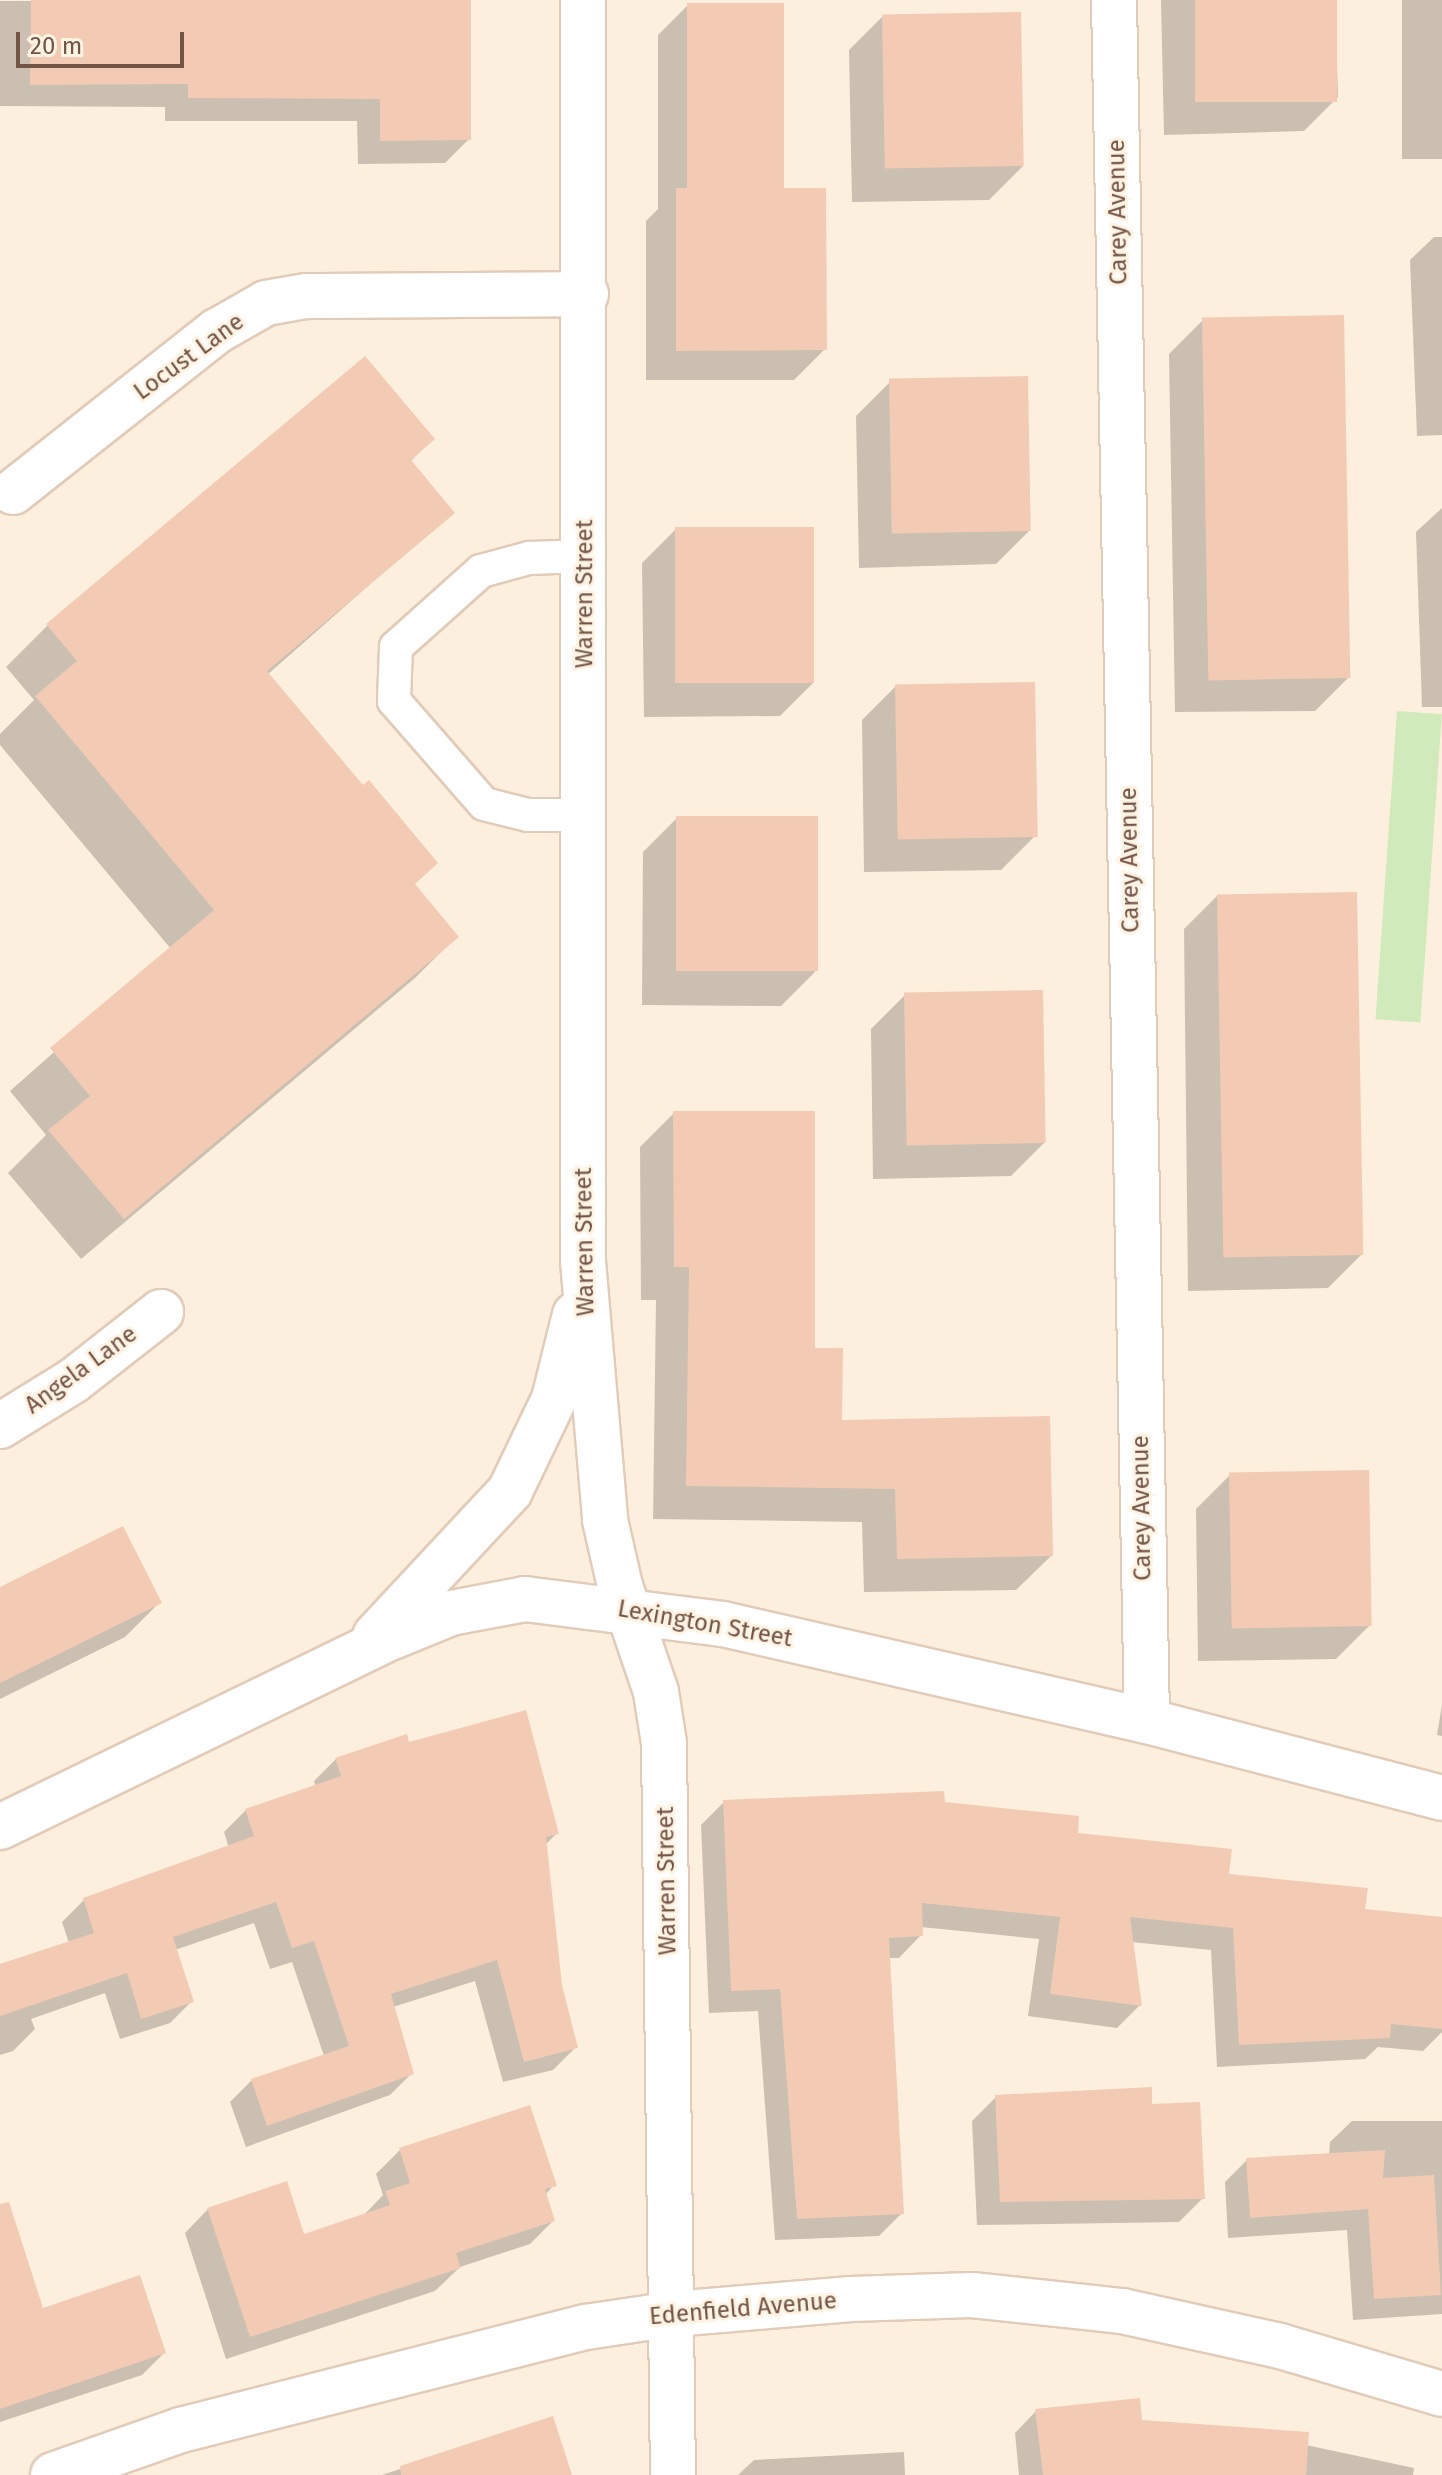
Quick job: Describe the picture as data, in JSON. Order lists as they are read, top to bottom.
{
  "streets": {
    "street": [
      "Carey Avenue",
      "Locust Lane",
      "Warren Street",
      "Angela Lane",
      "Lexington Street",
      "Edenfield Avenue"
    ]
  },
  "crossings": [
    ["Carey Avenue", "Lexington Street"],
    ["Locust Lane", "Warren Street"],
    ["Warren Street", "Lexington Street"],
    ["Warren Street", "Edenfield Avenue"]
  ],
  "scale_bar": "20 m"
}
